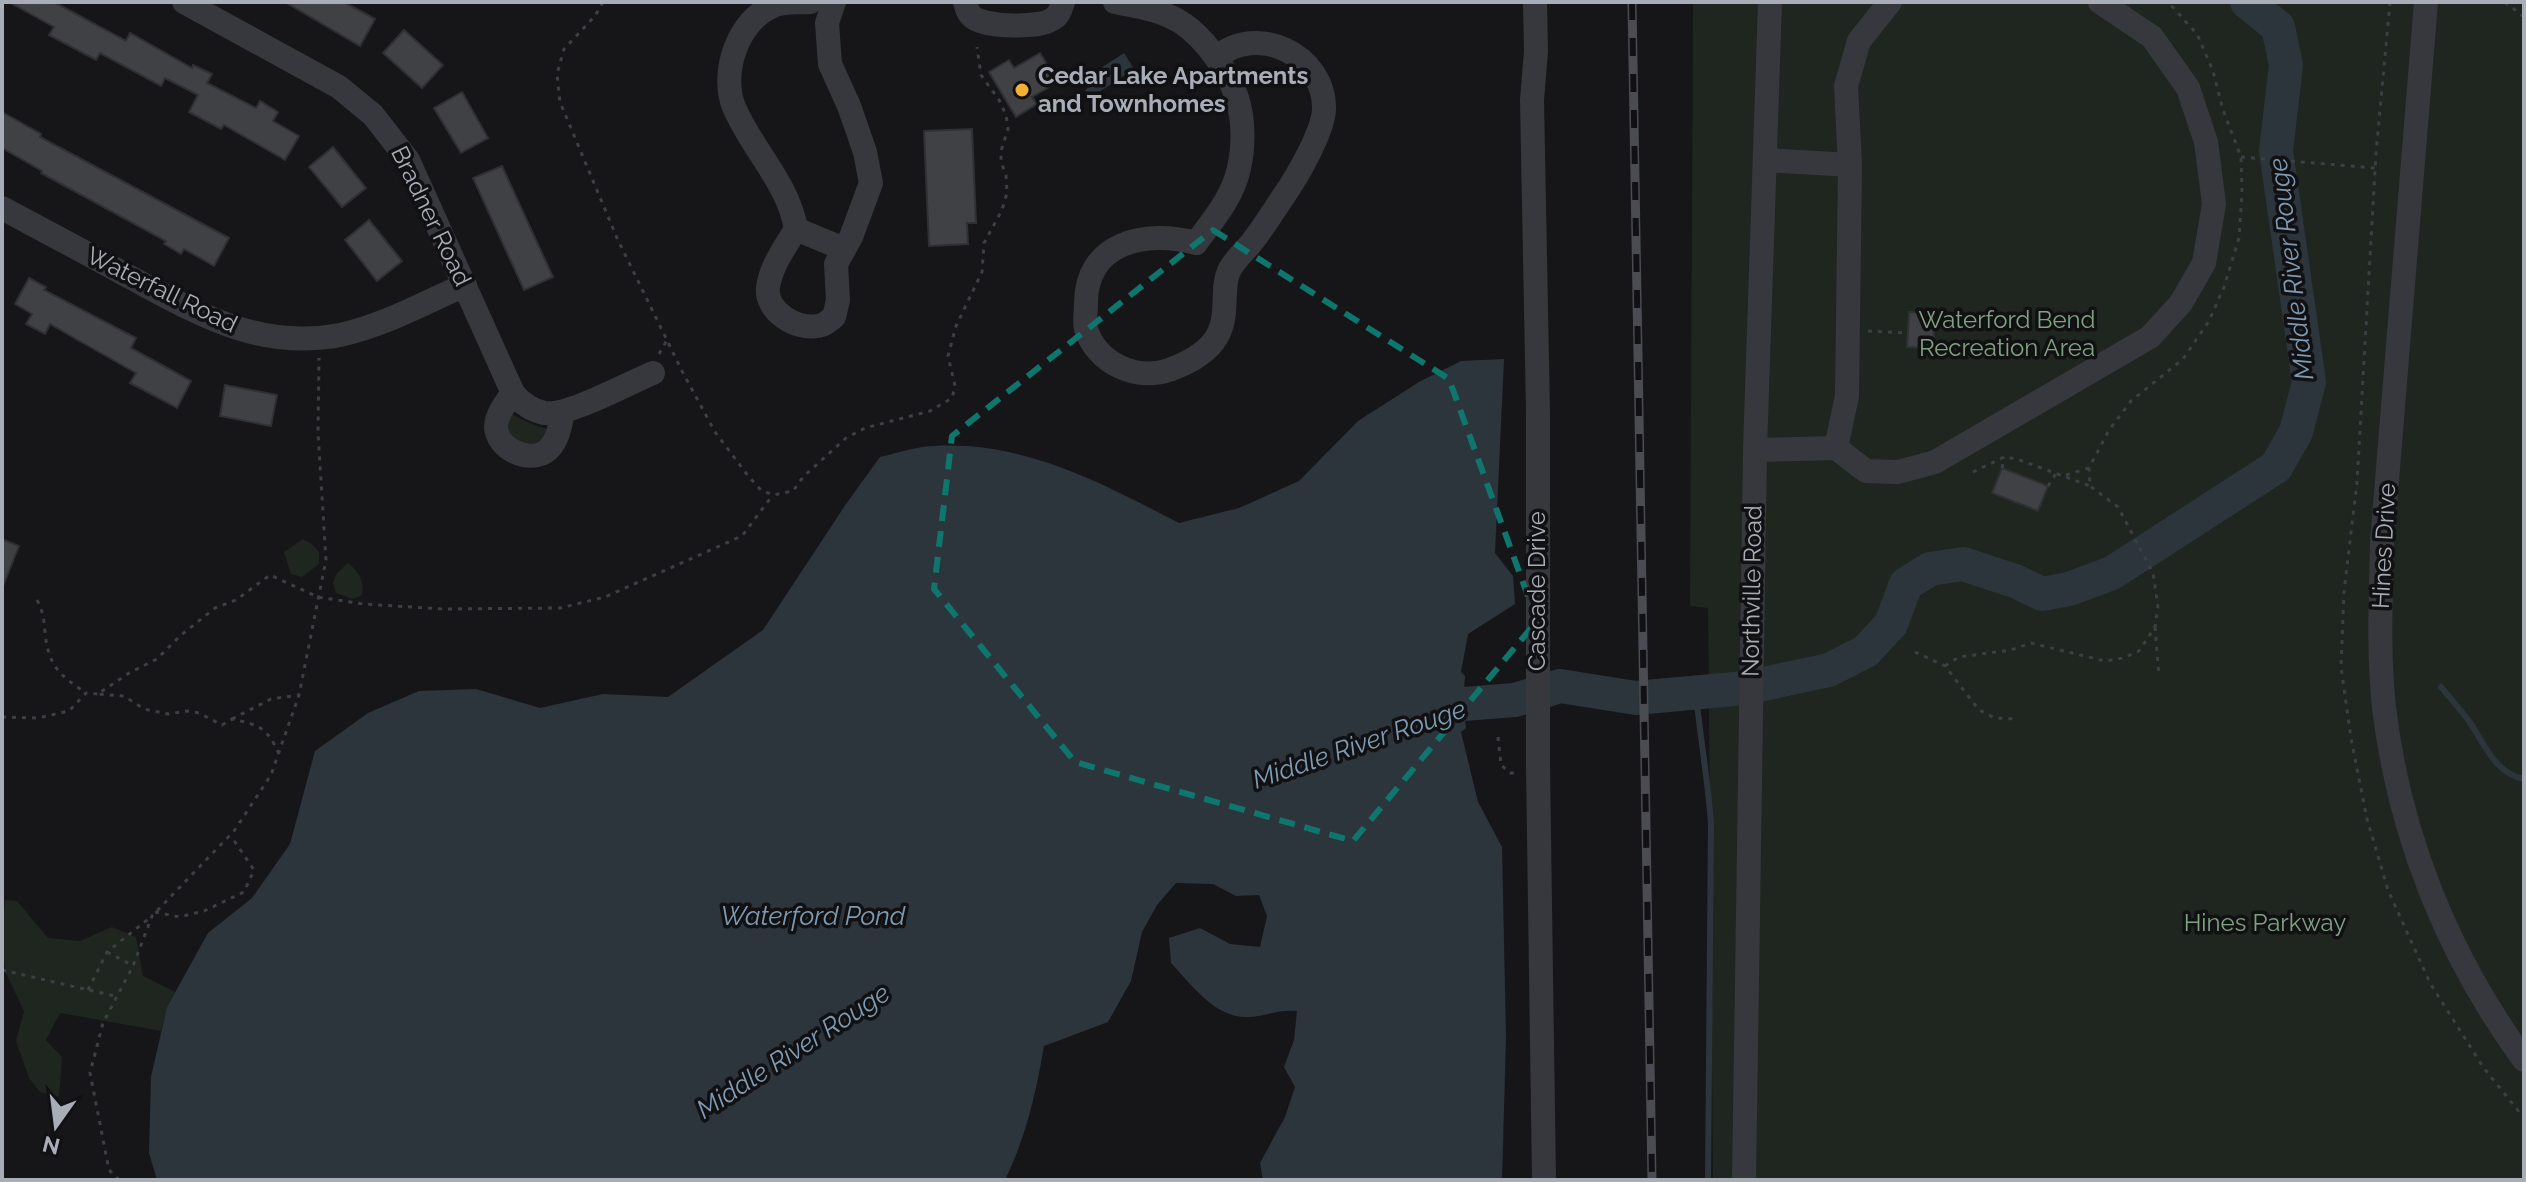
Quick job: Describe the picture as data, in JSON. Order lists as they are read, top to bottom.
{
  "streets": {
    "street": [
      "Bradner Road",
      "Waterfall Road",
      "Hines Drive",
      "Cascade Drive",
      "Northville Road"
    ]
  },
  "crossings": [
    ["Bradner Road", "Waterfall Road"]
  ],
  "water": ["Middle River Rouge", "Waterford Pond"],
  "parks": ["Waterford Bend Recreation Area", "Hines Parkway"],
  "places": ["Cedar Lake Apartments and Townhomes"],
  "north": "bottom"
}
